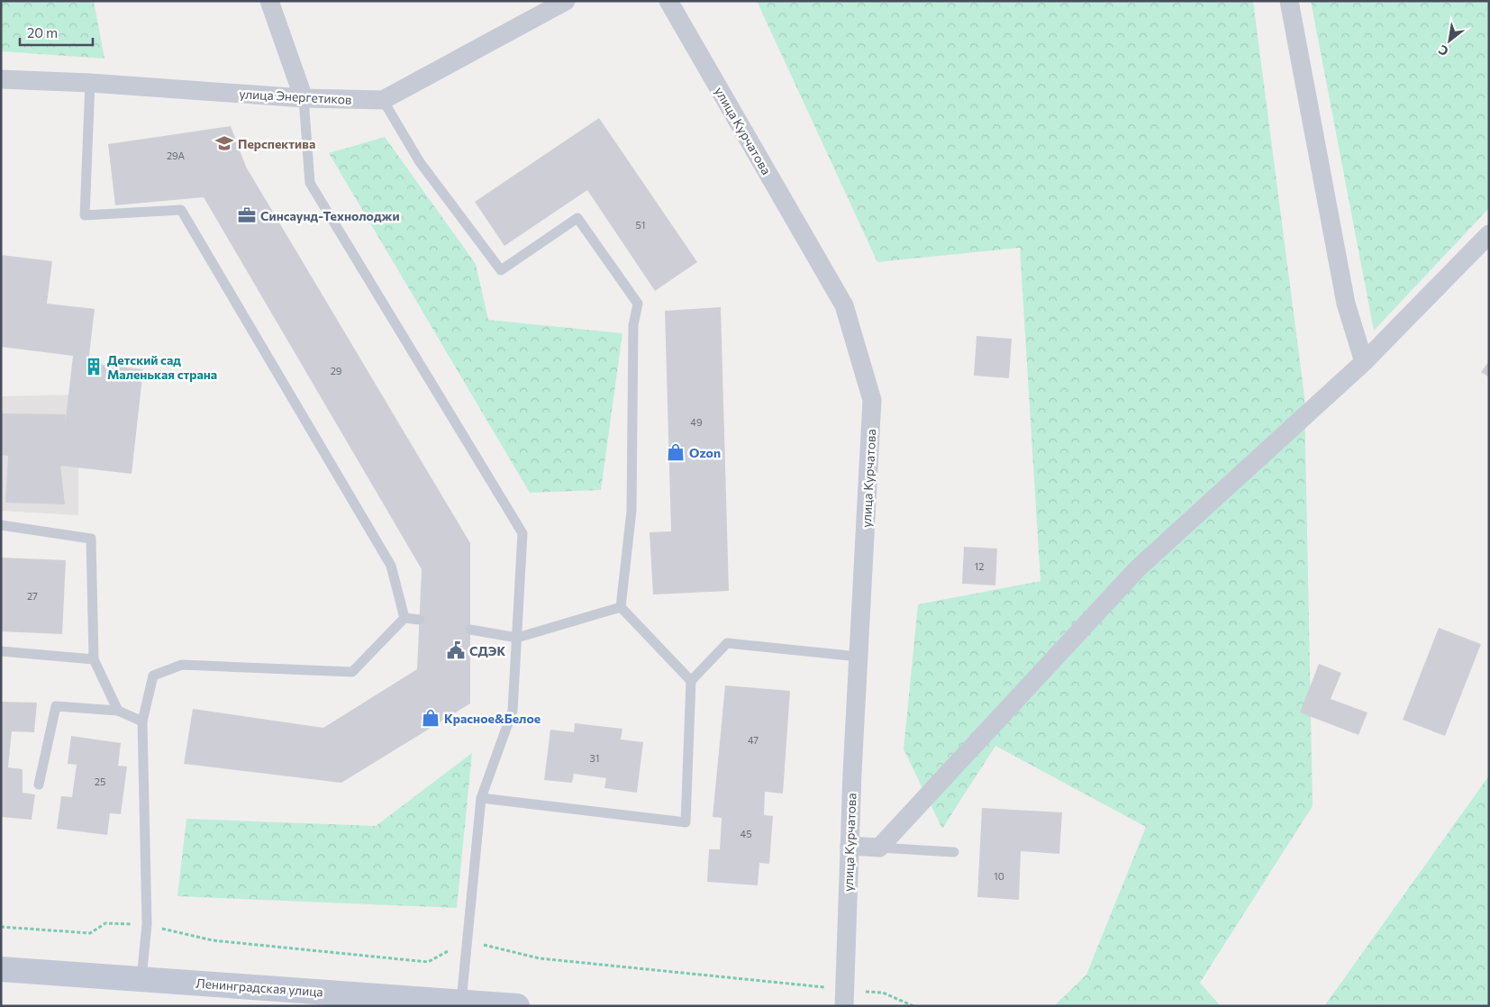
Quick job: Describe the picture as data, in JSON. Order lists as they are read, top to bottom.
{
  "streets": {
    "main road": ["Ленинградская улица"],
    "street": ["улица Энергетиков", "улица Курчатова"]
  },
  "places": {
    "school or university": ["Перспектива"],
    "office": ["Синсаунд-Технолоджи"],
    "building": ["Детский сад Маленькая страна"],
    "shop": ["Ozon", "Красное&Белое"],
    "public building": ["СДЭК"]
  },
  "house_numbers": [
    "29А",
    "51",
    "29",
    "49",
    "12",
    "27",
    "47",
    "31",
    "25",
    "45",
    "10"
  ],
  "scale_bar": "20 m",
  "north": "bottom left"
}
